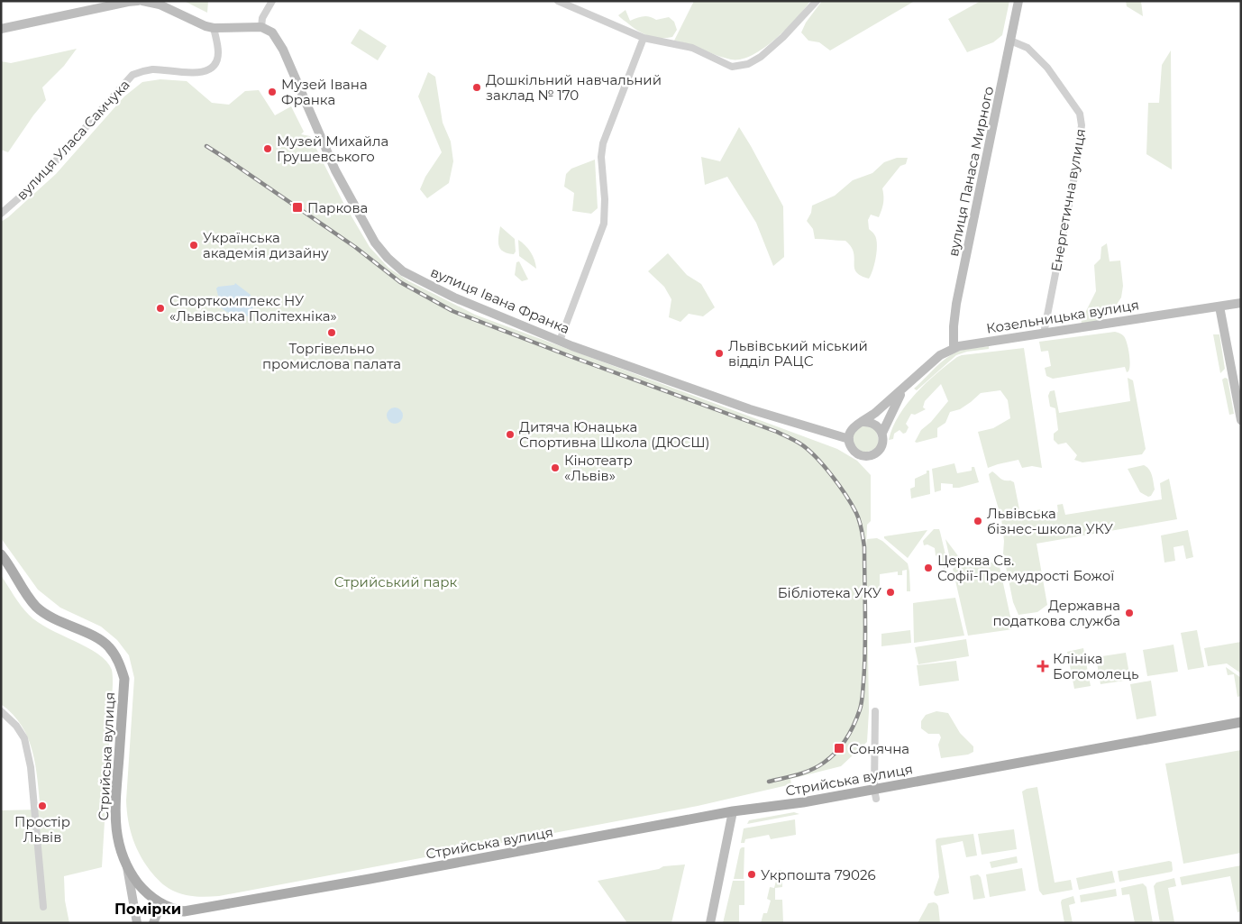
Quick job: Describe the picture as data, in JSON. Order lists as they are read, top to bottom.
{
  "streets": {
    "main road": [
      "вулиця Панаса Мирного",
      "вулиця Івана Франка",
      "Козельницька вулиця",
      "Стрийська вулиця"
    ],
    "street": ["вулиця Уласа Самчука", "Енергетична вулиця"]
  },
  "crossings": [
    ["вулиця Панаса Мирного", "Енергетична вулиця"],
    ["вулиця Панаса Мирного", "Козельницька вулиця"],
    ["Енергетична вулиця", "Козельницька вулиця"],
    ["вулиця Івана Франка", "Козельницька вулиця"]
  ],
  "districts": ["Помірки"],
  "parks": ["Стрийський парк"],
  "places": {
    "other": [
      "Дошкільний навчальний заклад № 170",
      "Музей Івана Франка",
      "Музей Михайла Грушевського",
      "Українська академія дизайну",
      "Спорткомплекс НУ «Львівська Політехніка»",
      "Торгівельно промислова палата",
      "Львівський міський відділ РАЦС",
      "Дитяча Юнацька Спортивна Школа (ДЮСШ)",
      "Кінотеатр «Львів»",
      "Львівська бізнес-школа УКУ",
      "Церква Св. Софії-Премудрості Божої",
      "Бібліотека УКУ",
      "Державна податкова служба",
      "Простір Львів",
      "Укрпошта 79026"
    ],
    "transit": ["Паркова", "Сонячна"],
    "health": ["Клініка Богомолець"]
  }
}
